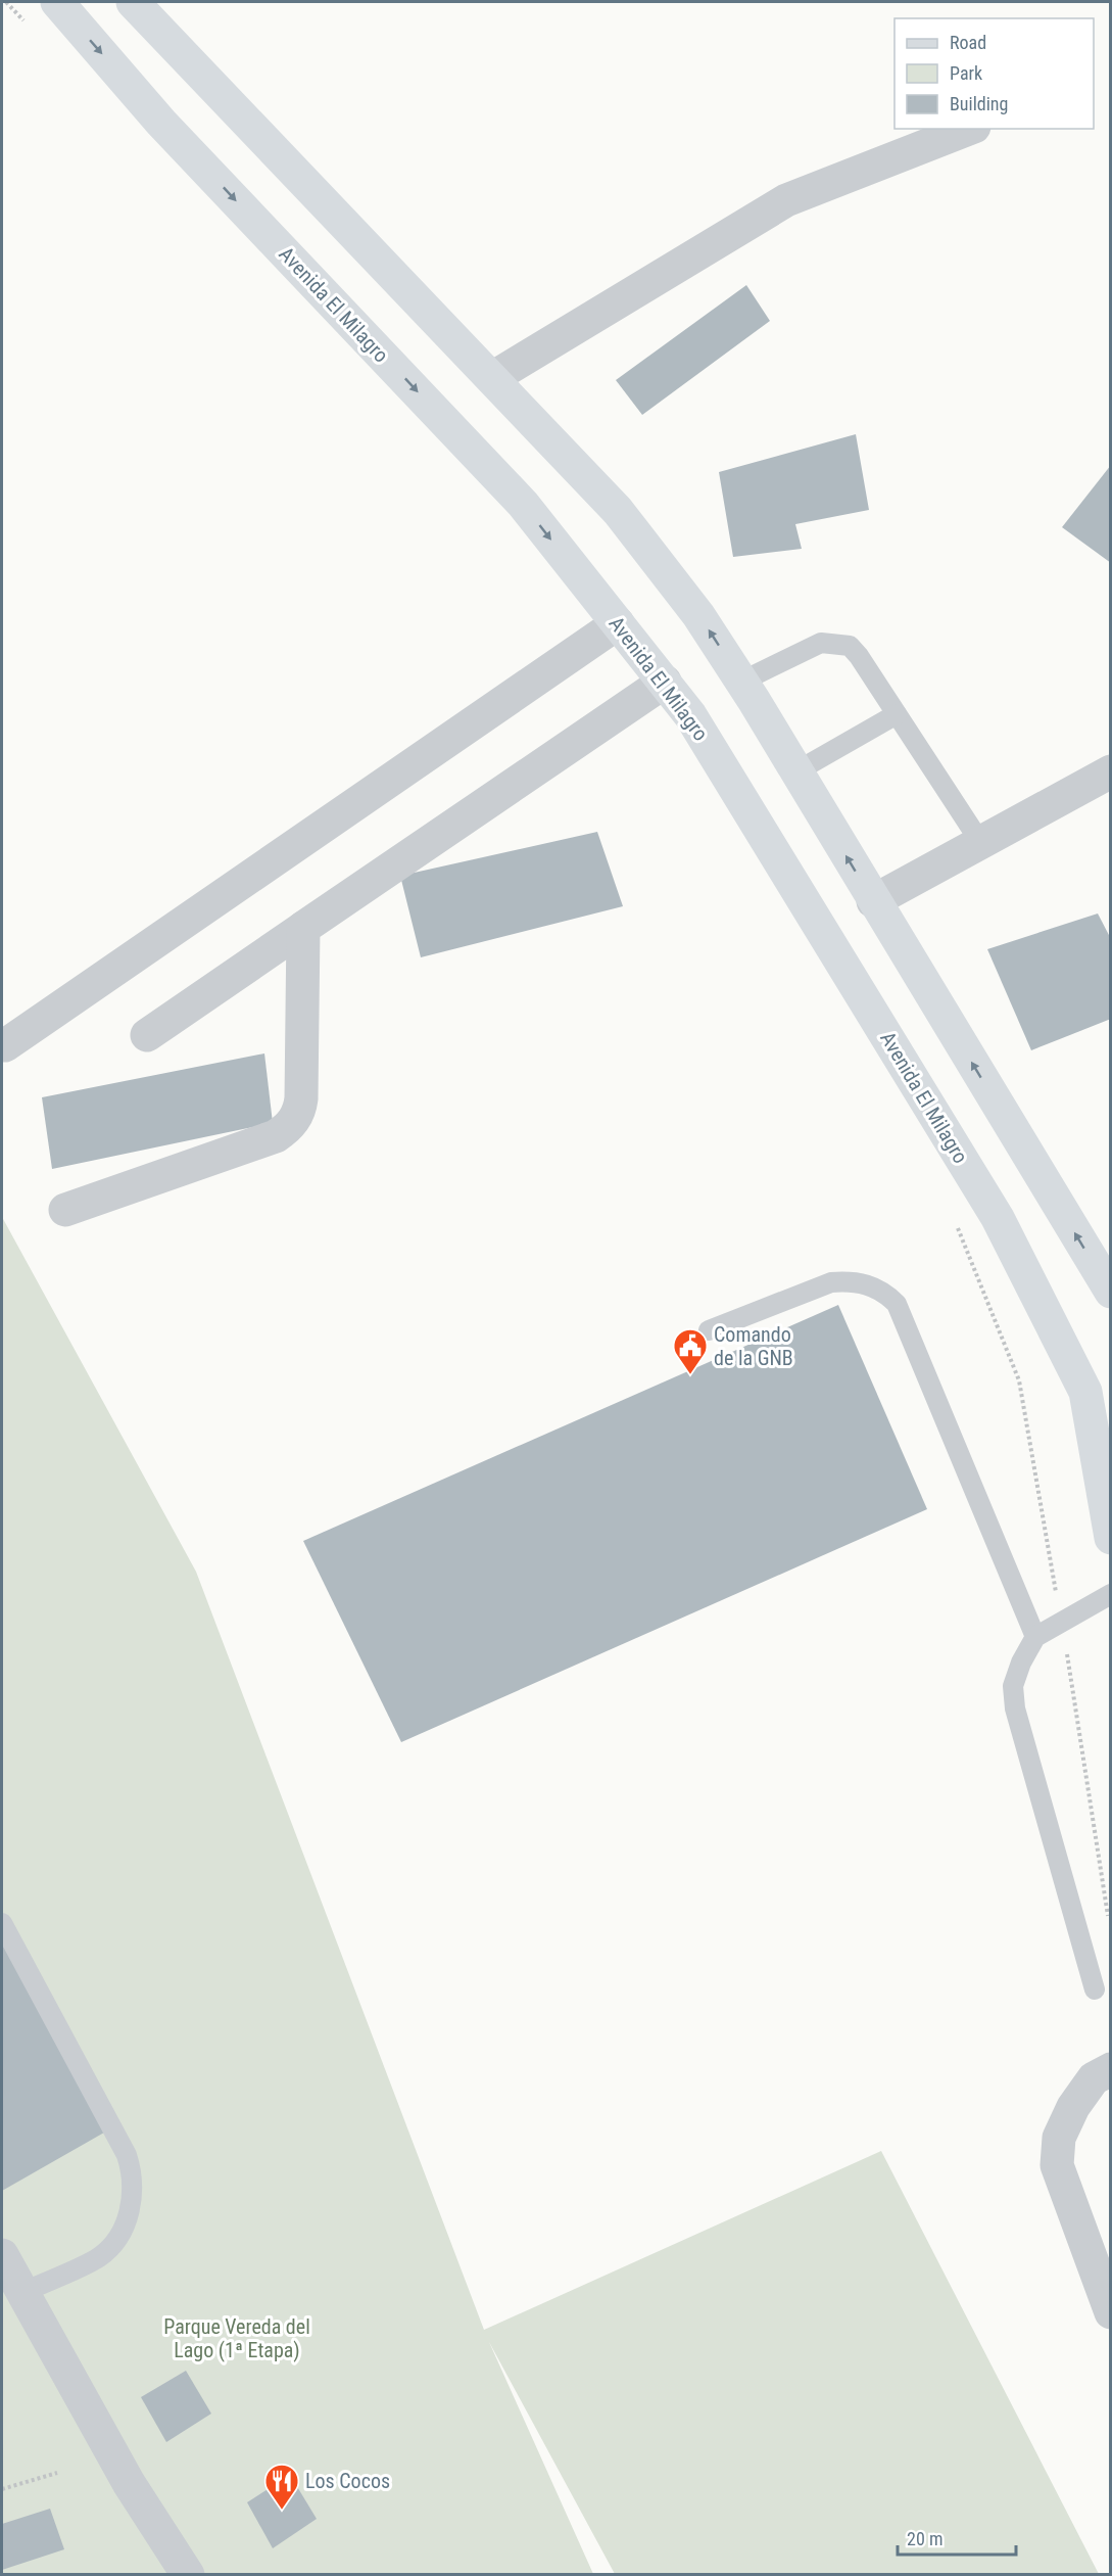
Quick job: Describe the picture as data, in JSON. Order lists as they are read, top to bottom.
{
  "streets": {
    "main road": ["Avenida El Milagro"]
  },
  "parks": ["Parque Vereda del Lago (1ª Etapa)"],
  "places": {
    "public building": ["Comando de la GNB"],
    "restaurant": ["Los Cocos"]
  },
  "legend": ["Road", "Park", "Building"],
  "scale_bar": "20 m"
}
